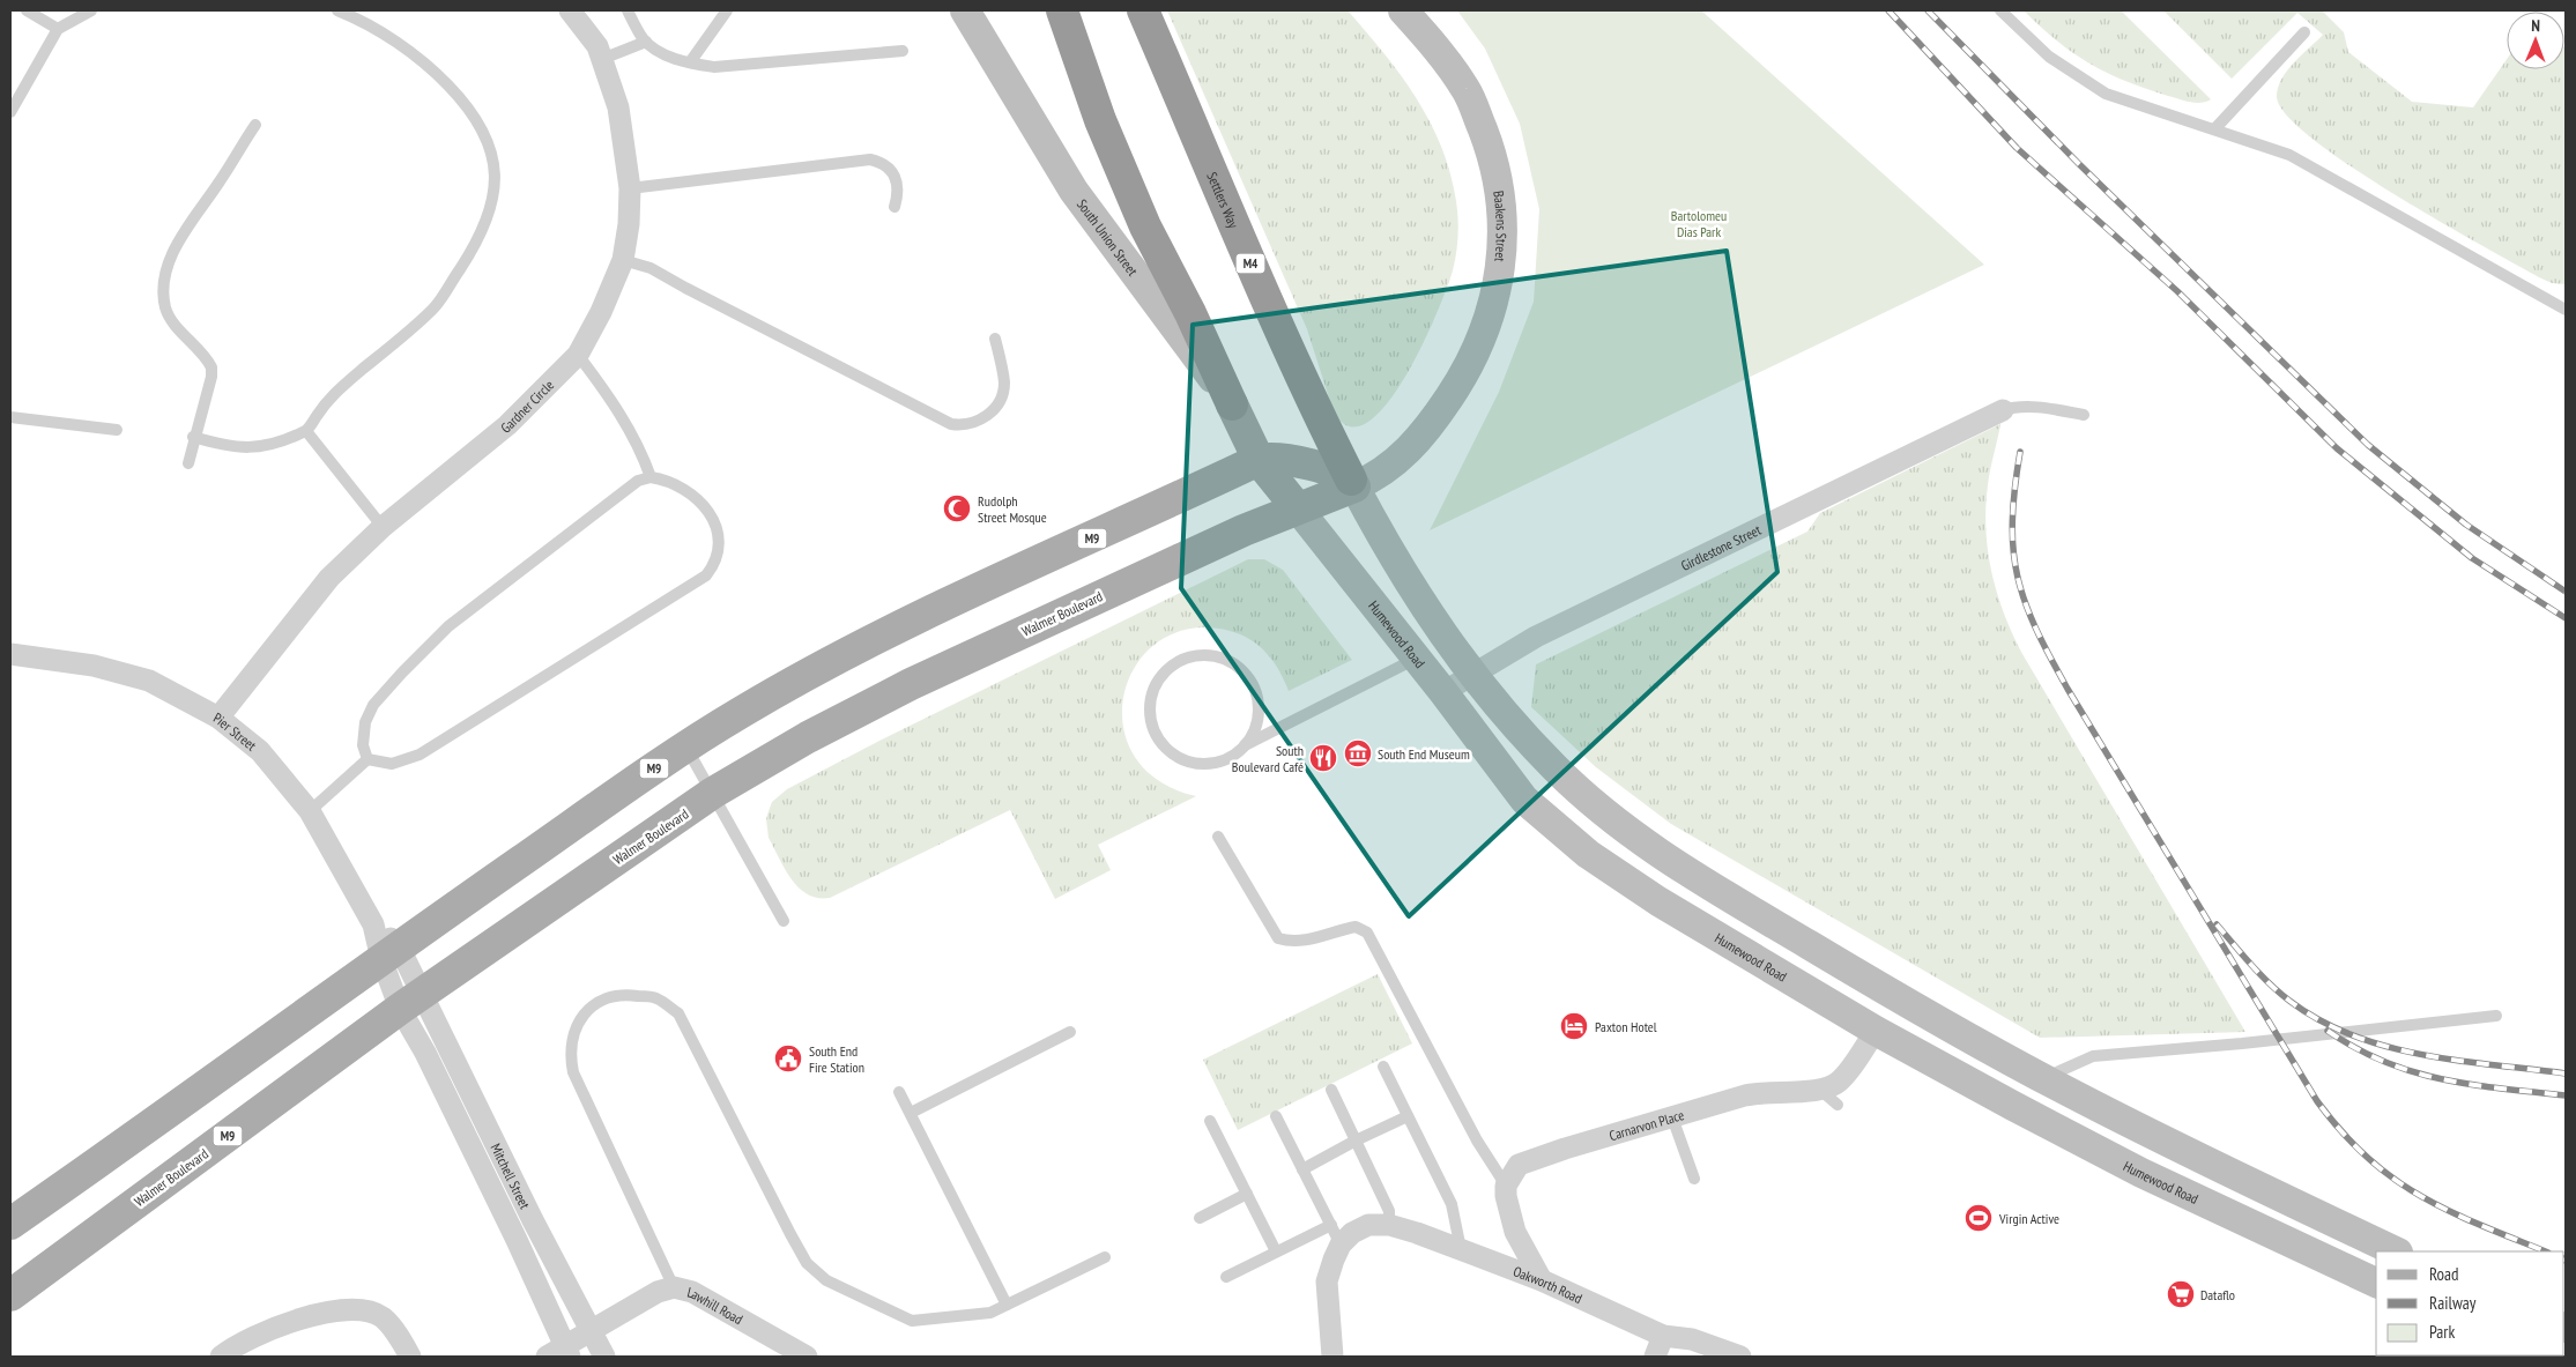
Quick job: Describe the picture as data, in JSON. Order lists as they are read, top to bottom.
{
  "streets": {
    "highway": ["Settlers Way", "M4"],
    "main road": [
      "Baakens Street",
      "South Union Street",
      "M9",
      "Walmer Boulevard",
      "Humewood Road"
    ],
    "street": [
      "Gardner Circle",
      "Girdlestone Street",
      "Pier Street",
      "Carnarvon Place",
      "Mitchell Street",
      "Oakworth Road",
      "Lawhill Road"
    ]
  },
  "crossings": [
    ["Settlers Way", "Baakens Street"],
    ["Settlers Way", "M4"],
    ["Settlers Way", "M9"],
    ["Settlers Way", "Walmer Boulevard"],
    ["Baakens Street", "M4"],
    ["Baakens Street", "M9"],
    ["Baakens Street", "Walmer Boulevard"],
    ["South Union Street", "M9"],
    ["South Union Street", "Humewood Road"],
    ["M4", "M9"],
    ["M4", "Girdlestone Street"],
    ["M4", "Walmer Boulevard"],
    ["Gardner Circle", "Pier Street"],
    ["M9", "Walmer Boulevard"],
    ["M9", "Humewood Road"],
    ["M9", "Pier Street"],
    ["Girdlestone Street", "Humewood Road"],
    ["Walmer Boulevard", "Humewood Road"],
    ["Walmer Boulevard", "Pier Street"],
    ["Walmer Boulevard", "Mitchell Street"],
    ["Humewood Road", "Carnarvon Place"],
    ["Pier Street", "Mitchell Street"],
    ["Mitchell Street", "Lawhill Road"]
  ],
  "parks": ["Bartolomeu Dias Park"],
  "places": {
    "mosque": ["Rudolph Street Mosque"],
    "museum": ["South End Museum"],
    "restaurant": ["South Boulevard Café"],
    "hotel": ["Paxton Hotel"],
    "public building": ["South End Fire Station"],
    "sports": ["Virgin Active"],
    "supermarket": ["Dataflo"]
  },
  "legend": ["Road", "Railway", "Park"],
  "north": "top"
}
